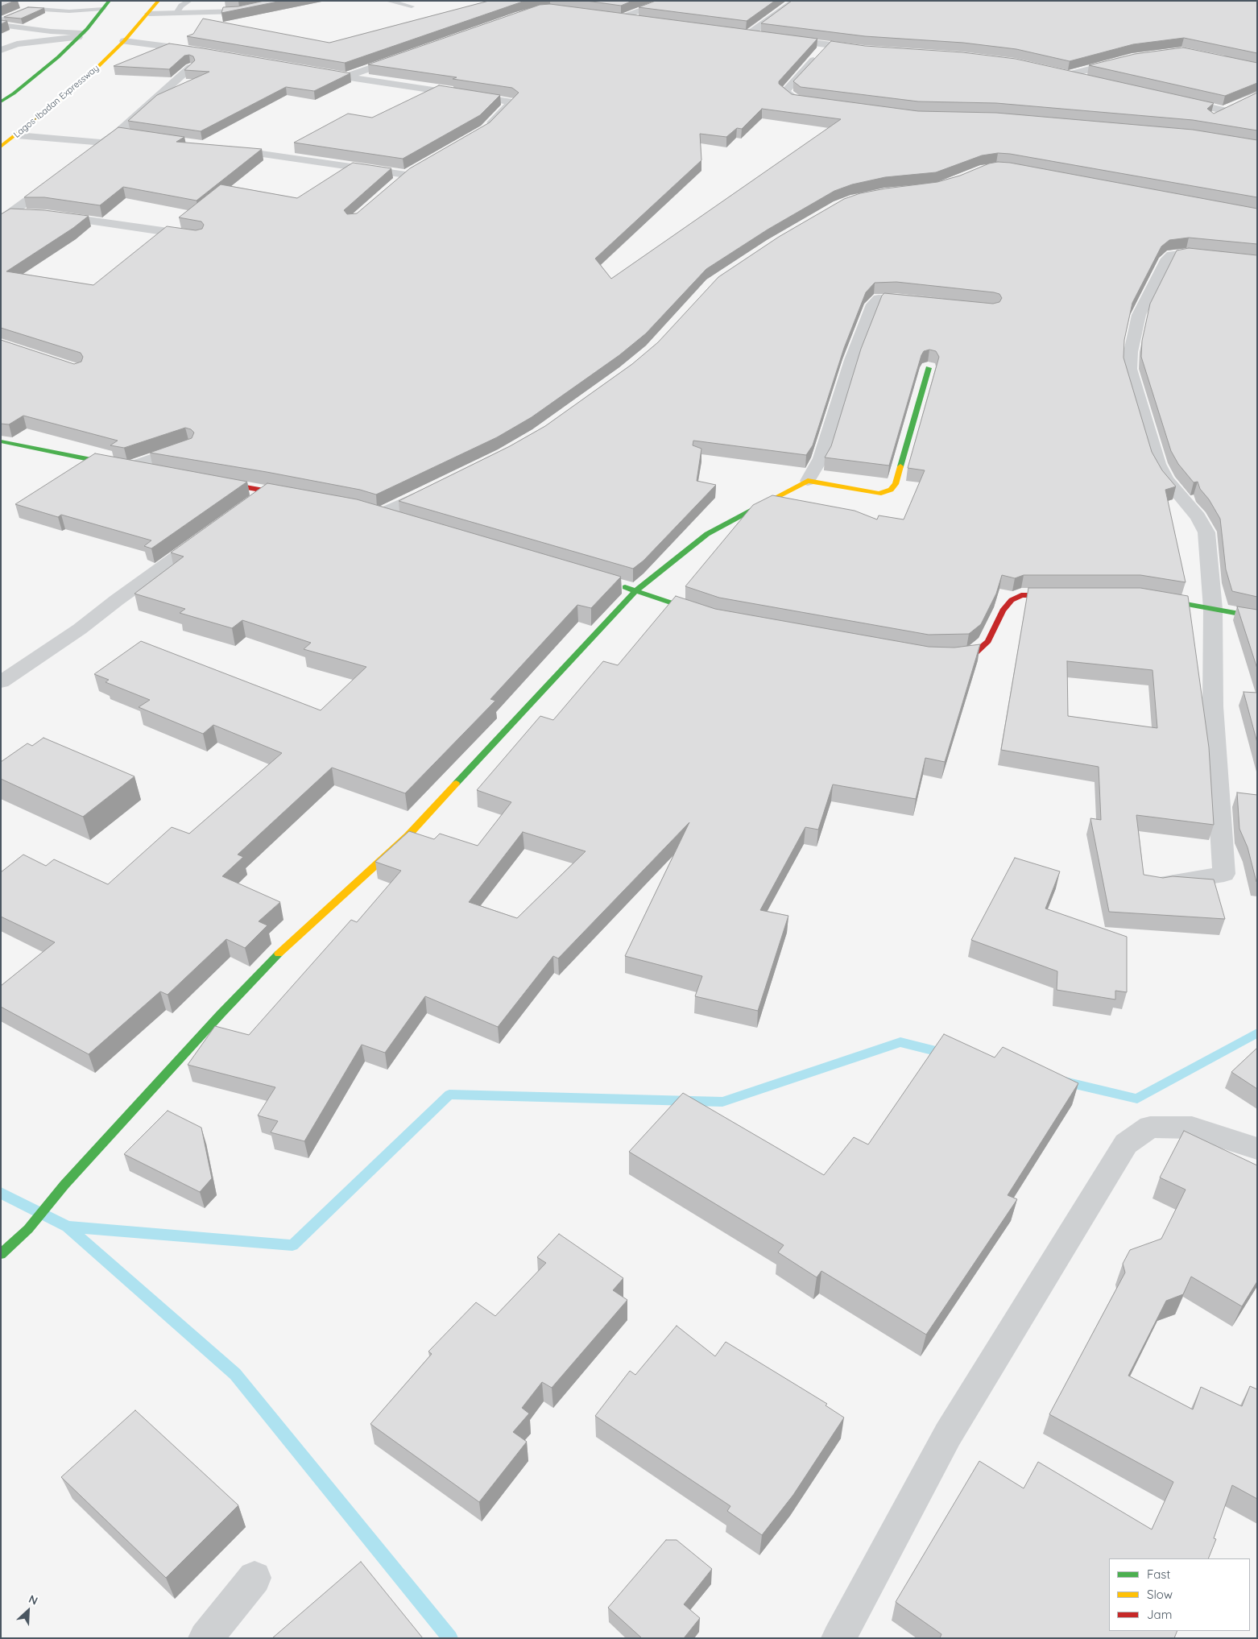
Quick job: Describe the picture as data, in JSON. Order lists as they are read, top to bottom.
{
  "streets": {
    "main road": ["Lagos-Ibadan Expressway"]
  },
  "legend": ["Fast", "Slow", "Jam"],
  "north": "top right"
}
